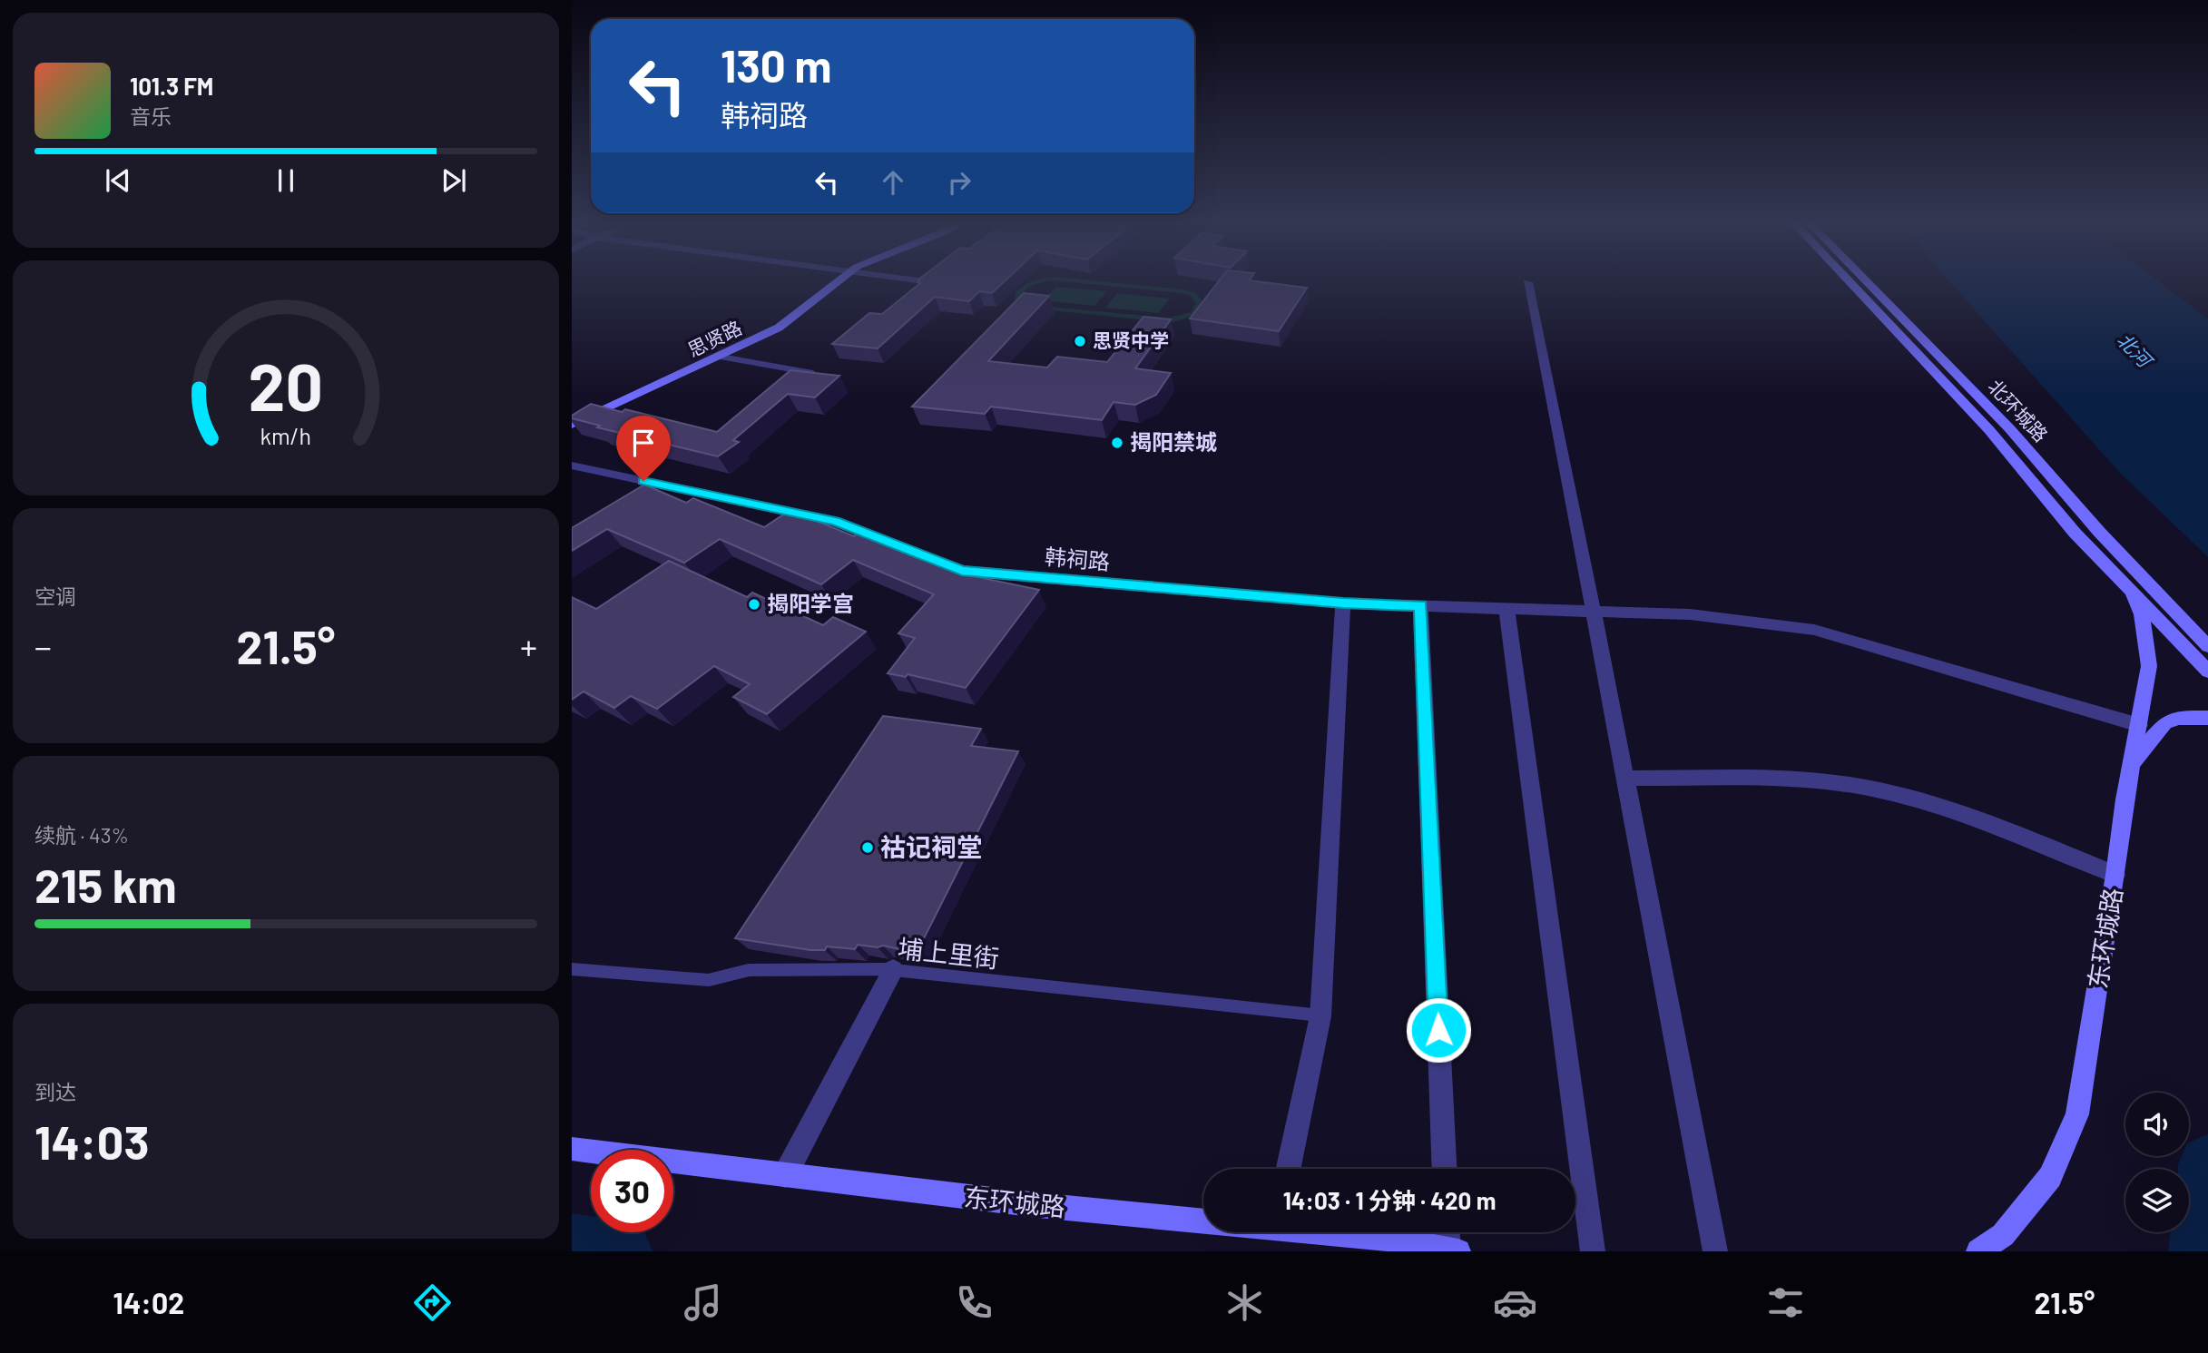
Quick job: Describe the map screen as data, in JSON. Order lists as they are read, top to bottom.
{
  "streets": {
    "main road": ["思贤路", "北环城路", "东环城路"],
    "street": ["韩祠路"],
    "lane": ["埔上里街"]
  },
  "crossings": [
    ["北环城路", "东环城路"],
    ["韩祠路", "东环城路"]
  ],
  "water": ["北河"],
  "places": [
    "思贤中学",
    "揭阳禁城",
    "揭阳学宫",
    "祜记祠堂"
  ],
  "page": {
    "turn": ["130 m", "韩祠路"],
    "song": ["101.3 FM", "音乐"],
    "tile": [
      "空调",
      ["续航 · 43%", "215 km"],
      ["到达", "14:03"]
    ],
    "heat": ["−", "21.5°", "+"],
    "limit": "30",
    "trip": "14:03 · 1 分钟 · 420 m",
    "tabs": ["14:02", "21.5°"],
    "gauge": ["20", "km/h"]
  }
}
